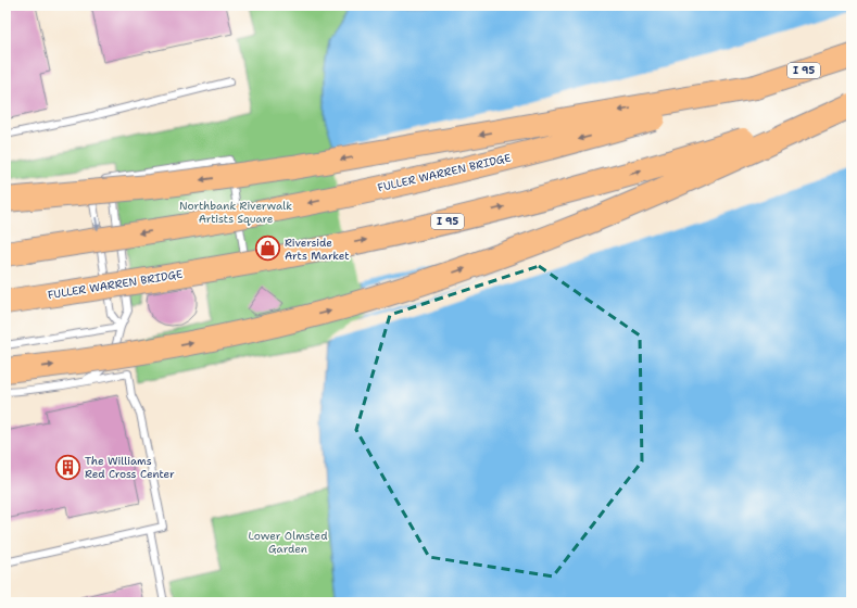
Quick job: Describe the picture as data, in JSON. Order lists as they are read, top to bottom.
{
  "streets": {
    "highway": ["I 95", "FULLER WARREN BRIDGE"]
  },
  "parks": ["Northbank Riverwalk Artists Square", "Lower Olmsted Garden"],
  "places": {
    "shop": ["Riverside Arts Market"],
    "building": ["The Williams Red Cross Center"]
  }
}
